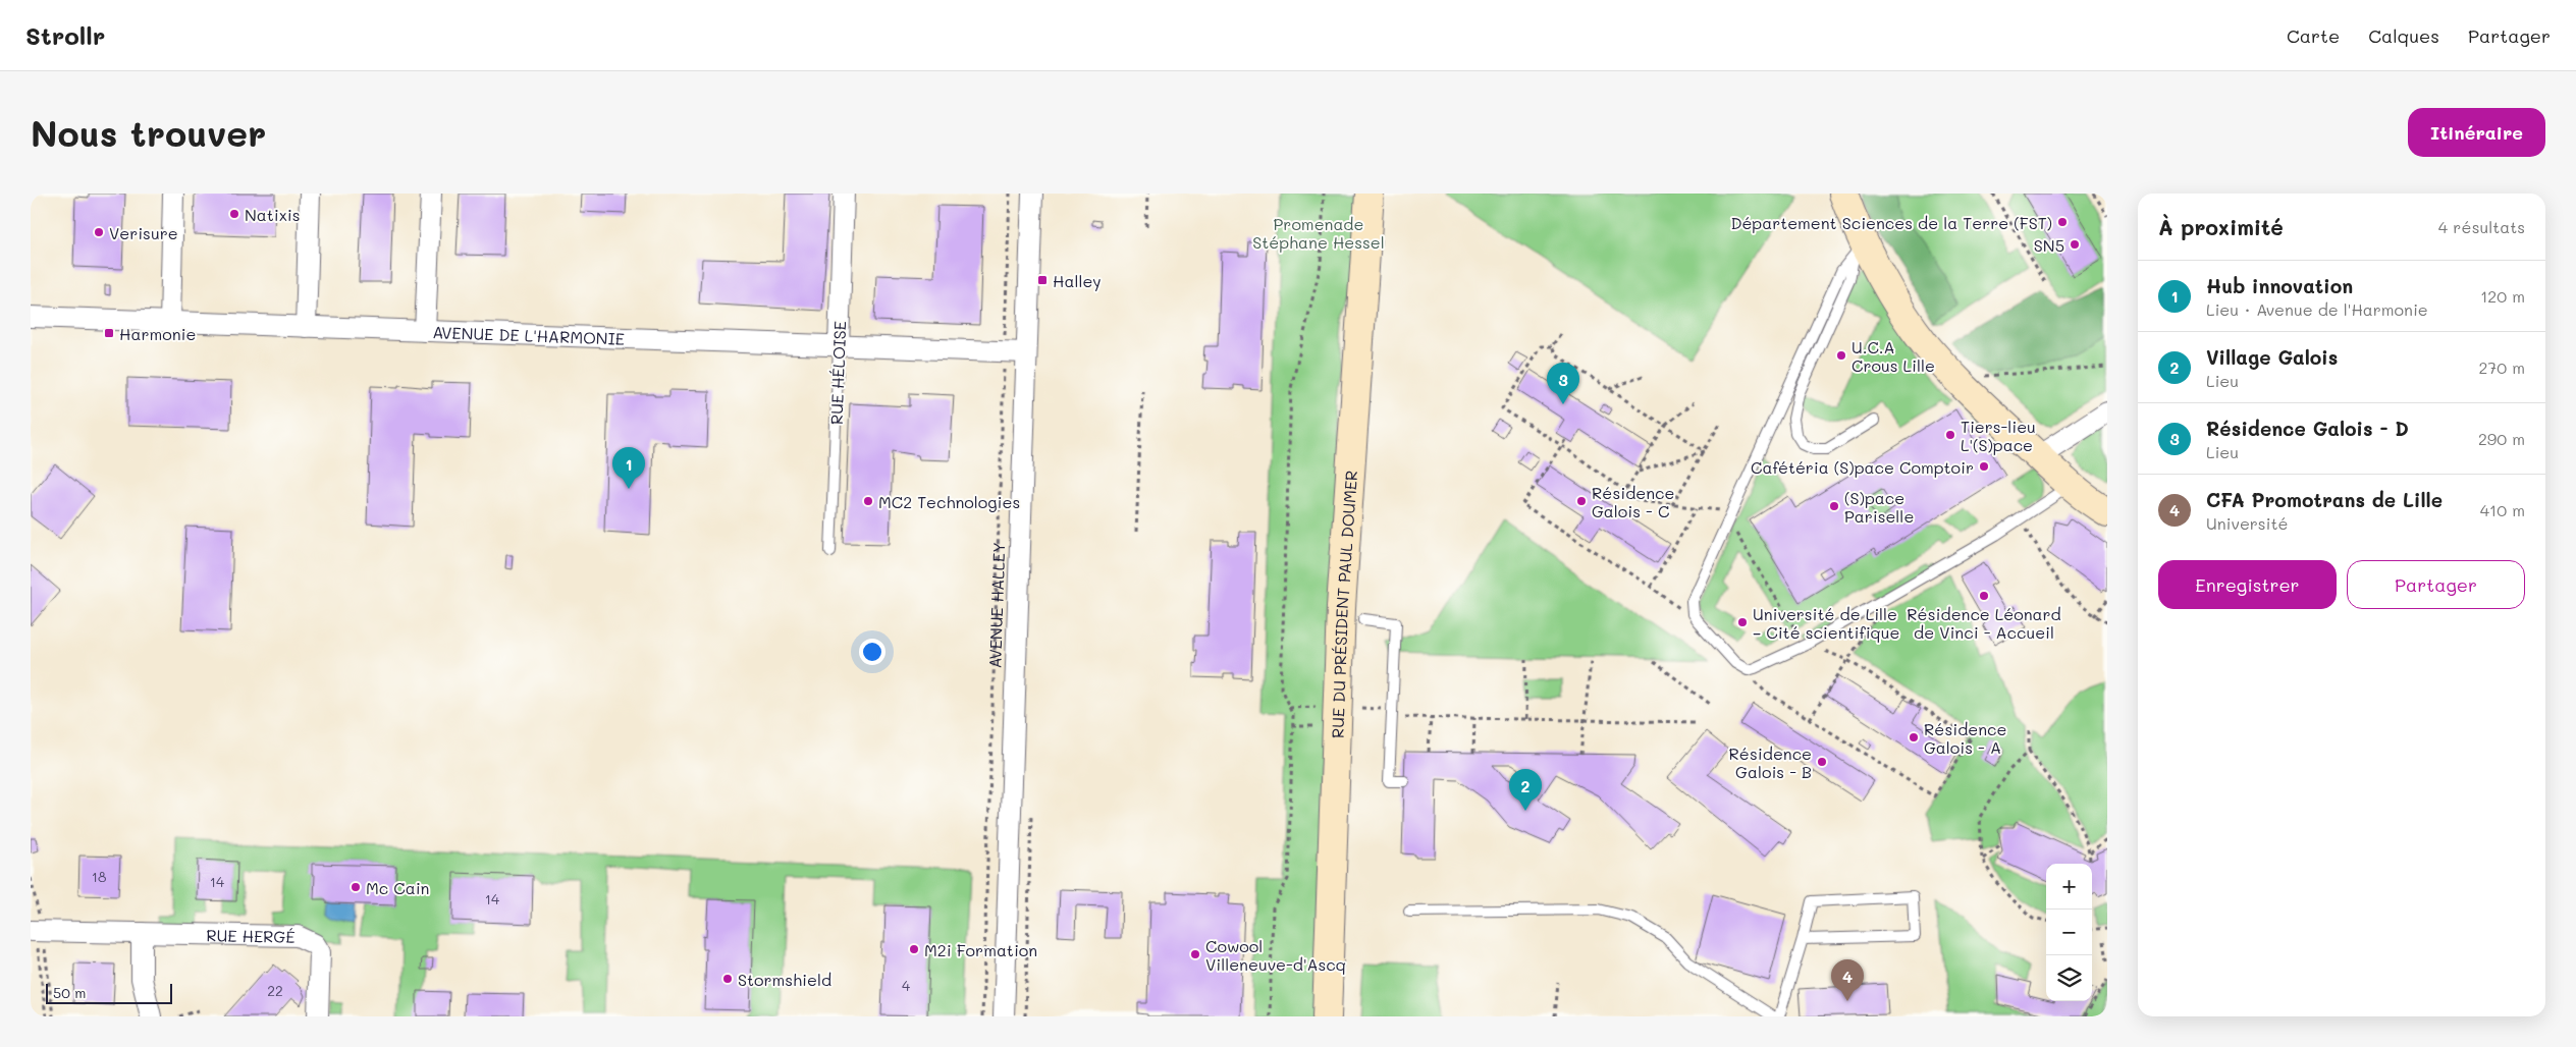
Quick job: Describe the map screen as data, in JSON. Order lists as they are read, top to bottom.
{
  "streets": {
    "main road": ["RUE DU PRÉSIDENT PAUL DOUMER"],
    "street": [
      "AVENUE DE L'HARMONIE",
      "RUE HÉLOISE",
      "AVENUE HALLEY",
      "RUE HERGÉ"
    ]
  },
  "crossings": [
    ["AVENUE DE L'HARMONIE", "RUE HÉLOISE"],
    ["AVENUE DE L'HARMONIE", "AVENUE HALLEY"]
  ],
  "parks": ["Promenade Stéphane Hessel"],
  "places": {
    "other": [
      "Natixis",
      "Département Sciences de la Terre (FST)",
      "Verisure",
      "SN5",
      "U.C.A Crous Lille",
      "Tiers-lieu L'(S)pace",
      "Cafétéria (S)pace Comptoir",
      "MC2 Technologies",
      "Résidence Galois - C",
      "(S)pace Pariselle",
      "Résidence Léonard de Vinci - Accueil",
      "Université de Lille ‐ Cité scientifique",
      "Résidence Galois - A",
      "Résidence Galois - B",
      "Mc Cain",
      "M2i Formation",
      "Cowool Villeneuve-d'Ascq",
      "Stormshield"
    ],
    "transit": ["Halley", "Harmonie"]
  },
  "house_numbers": [
    "18",
    "14",
    "14",
    "4",
    "22"
  ],
  "scale_bar": "50 m",
  "page": {
    "header": "Strollr",
    "nav": ["Carte", "Calques", "Partager"],
    "buttons": [
      "Itinéraire",
      ["Enregistrer", "Partager"]
    ],
    "title": "Nous trouver",
    "heading": ["À proximité", "4 résultats"],
    "list": [
      {
        "mark": "1",
        "name": "Hub innovation",
        "note": "Lieu · Avenue de l'Harmonie",
        "value": "120 m"
      },
      {
        "mark": "2",
        "name": "Village Galois",
        "note": "Lieu",
        "value": "270 m"
      },
      {
        "mark": "3",
        "name": "Résidence Galois - D",
        "note": "Lieu",
        "value": "290 m"
      },
      {
        "mark": "4",
        "name": "CFA Promotrans de Lille",
        "note": "Université",
        "value": "410 m"
      }
    ],
    "pins": [
      "3",
      "1",
      "2",
      "4"
    ],
    "map_buttons": ["+", "−"],
    "scale": "50 m"
  }
}
